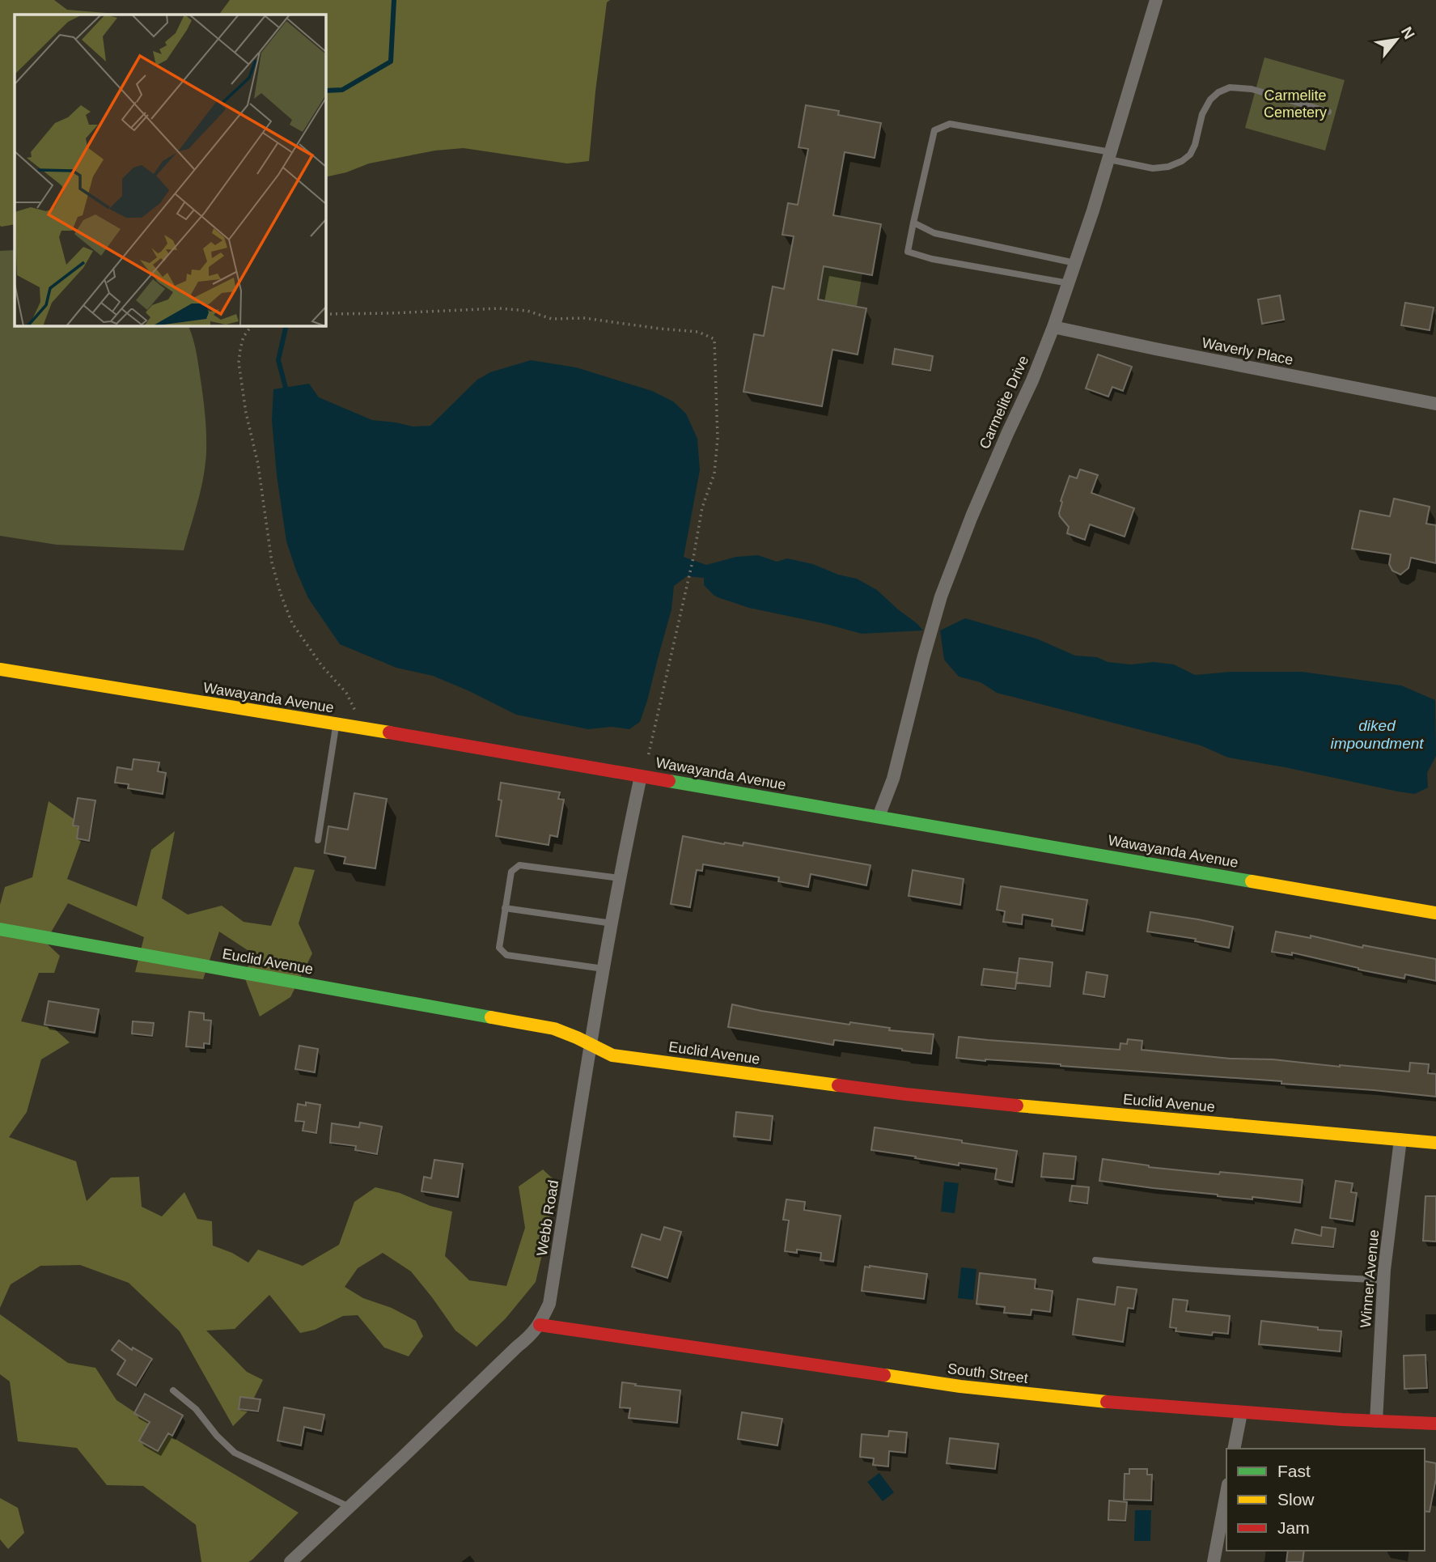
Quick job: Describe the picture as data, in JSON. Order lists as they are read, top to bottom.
{
  "streets": {
    "street": [
      "Waverly Place",
      "Carmelite Drive",
      "Wawayanda Avenue",
      "Euclid Avenue",
      "Webb Road",
      "Winner Avenue",
      "South Street"
    ]
  },
  "crossings": [
    ["Waverly Place", "Carmelite Drive"],
    ["Carmelite Drive", "Wawayanda Avenue"],
    ["Wawayanda Avenue", "Webb Road"],
    ["Euclid Avenue", "Webb Road"],
    ["Euclid Avenue", "Winner Avenue"],
    ["Webb Road", "South Street"],
    ["Winner Avenue", "South Street"]
  ],
  "water": ["diked impoundment"],
  "parks": ["Carmelite Cemetery"],
  "legend": ["Fast", "Slow", "Jam"],
  "north": "top right"
}
